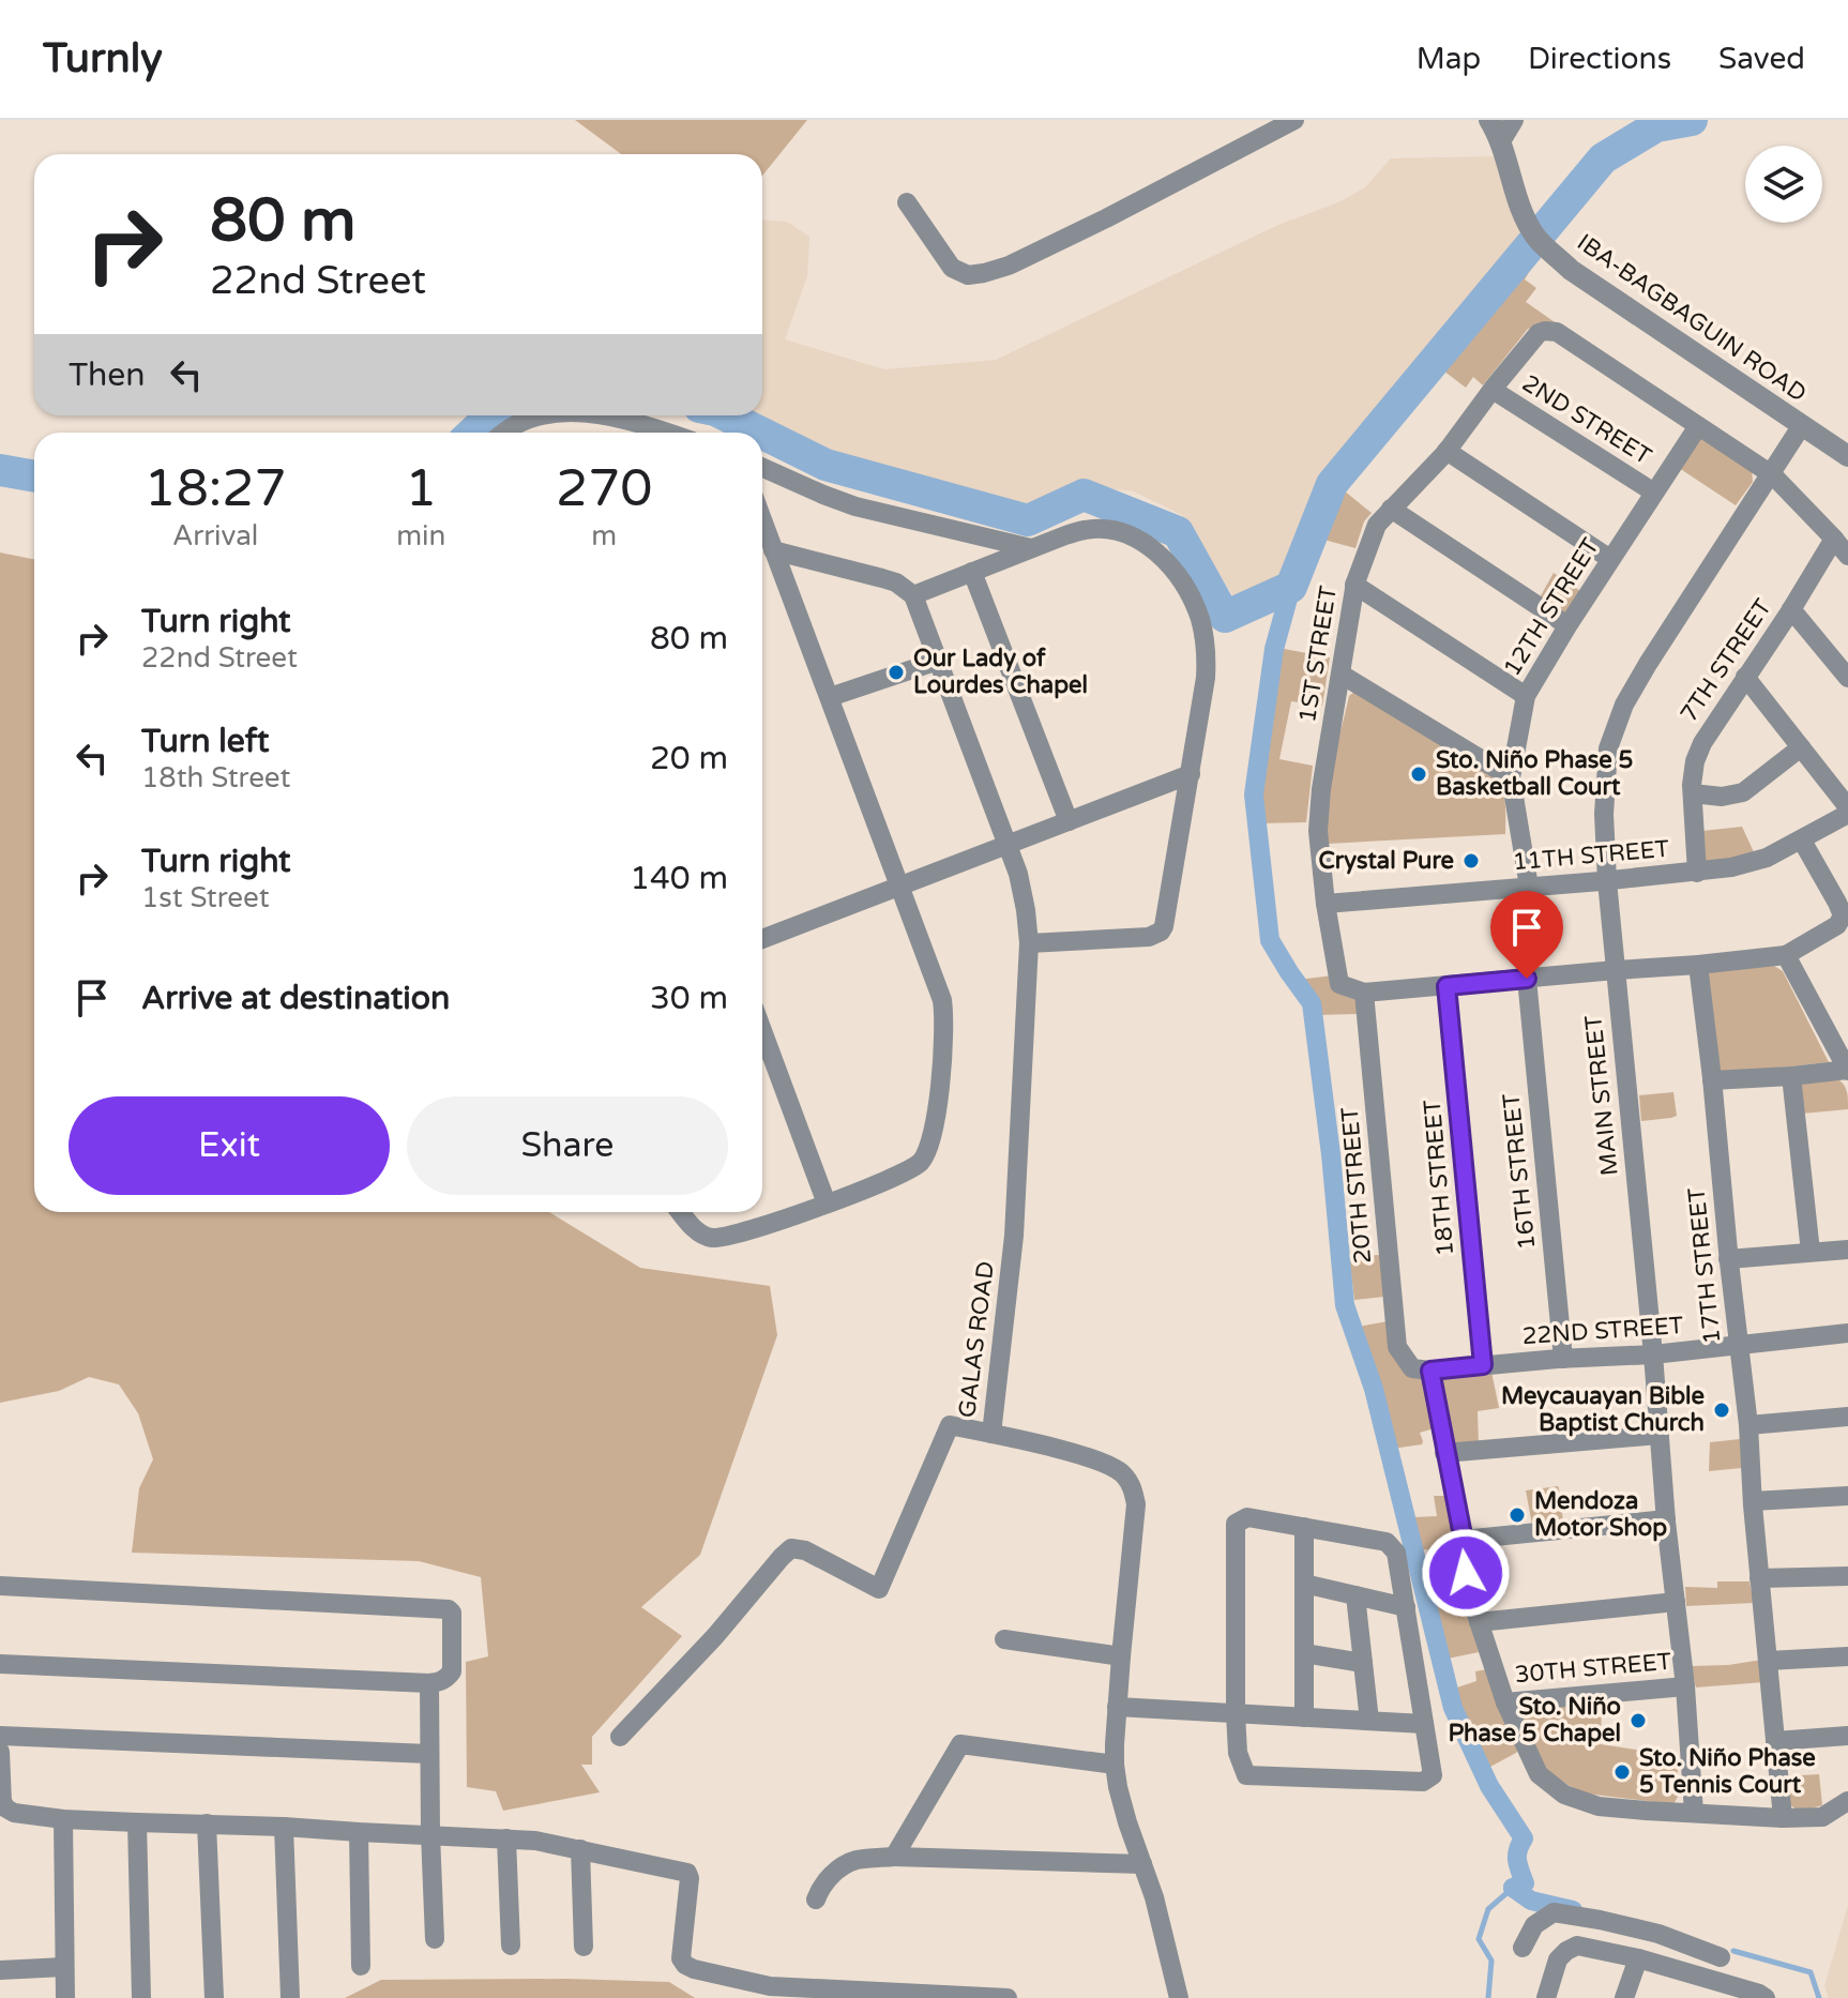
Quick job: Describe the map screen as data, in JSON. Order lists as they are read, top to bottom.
{
  "streets": {
    "street": [
      "IBA-BAGBAGUIN ROAD",
      "2ND STREET",
      "12TH STREET",
      "1ST STREET",
      "7TH STREET",
      "11TH STREET",
      "MAIN STREET",
      "16TH STREET",
      "18TH STREET",
      "20TH STREET",
      "17TH STREET",
      "22ND STREET",
      "GALAS ROAD",
      "30TH STREET"
    ]
  },
  "crossings": [
    ["IBA-BAGBAGUIN ROAD", "MAIN STREET"],
    ["2ND STREET", "12TH STREET"],
    ["2ND STREET", "1ST STREET"],
    ["12TH STREET", "1ST STREET"],
    ["12TH STREET", "11TH STREET"],
    ["1ST STREET", "7TH STREET"],
    ["1ST STREET", "11TH STREET"],
    ["1ST STREET", "MAIN STREET"],
    ["1ST STREET", "20TH STREET"],
    ["7TH STREET", "11TH STREET"],
    ["11TH STREET", "MAIN STREET"],
    ["MAIN STREET", "20TH STREET"],
    ["MAIN STREET", "22ND STREET"],
    ["MAIN STREET", "30TH STREET"],
    ["16TH STREET", "22ND STREET"],
    ["18TH STREET", "22ND STREET"],
    ["20TH STREET", "17TH STREET"],
    ["20TH STREET", "22ND STREET"],
    ["20TH STREET", "30TH STREET"],
    ["17TH STREET", "22ND STREET"]
  ],
  "places": [
    "Our Lady of Lourdes Chapel",
    "Sto. Niño Phase 5 Basketball Court",
    "Crystal Pure",
    "Meycauayan Bible Baptist Church",
    "Mendoza Motor Shop",
    "Sto. Niño Phase 5 Chapel",
    "Sto. Niño Phase 5 Tennis Court"
  ],
  "page": {
    "header": "Turnly",
    "nav": ["Map", "Directions", "Saved"],
    "turn": ["80 m", "22nd Street"],
    "then": "Then",
    "eta": [
      "18:27",
      "Arrival",
      "1",
      "min",
      "270",
      "m"
    ],
    "list": [
      {
        "name": "Turn right",
        "note": "22nd Street",
        "value": "80 m"
      },
      {
        "name": "Turn left",
        "note": "18th Street",
        "value": "20 m"
      },
      {
        "name": "Turn right",
        "note": "1st Street",
        "value": "140 m"
      },
      {
        "name": "Arrive at destination",
        "value": "30 m"
      }
    ],
    "buttons": ["Exit", "Share"]
  }
}
